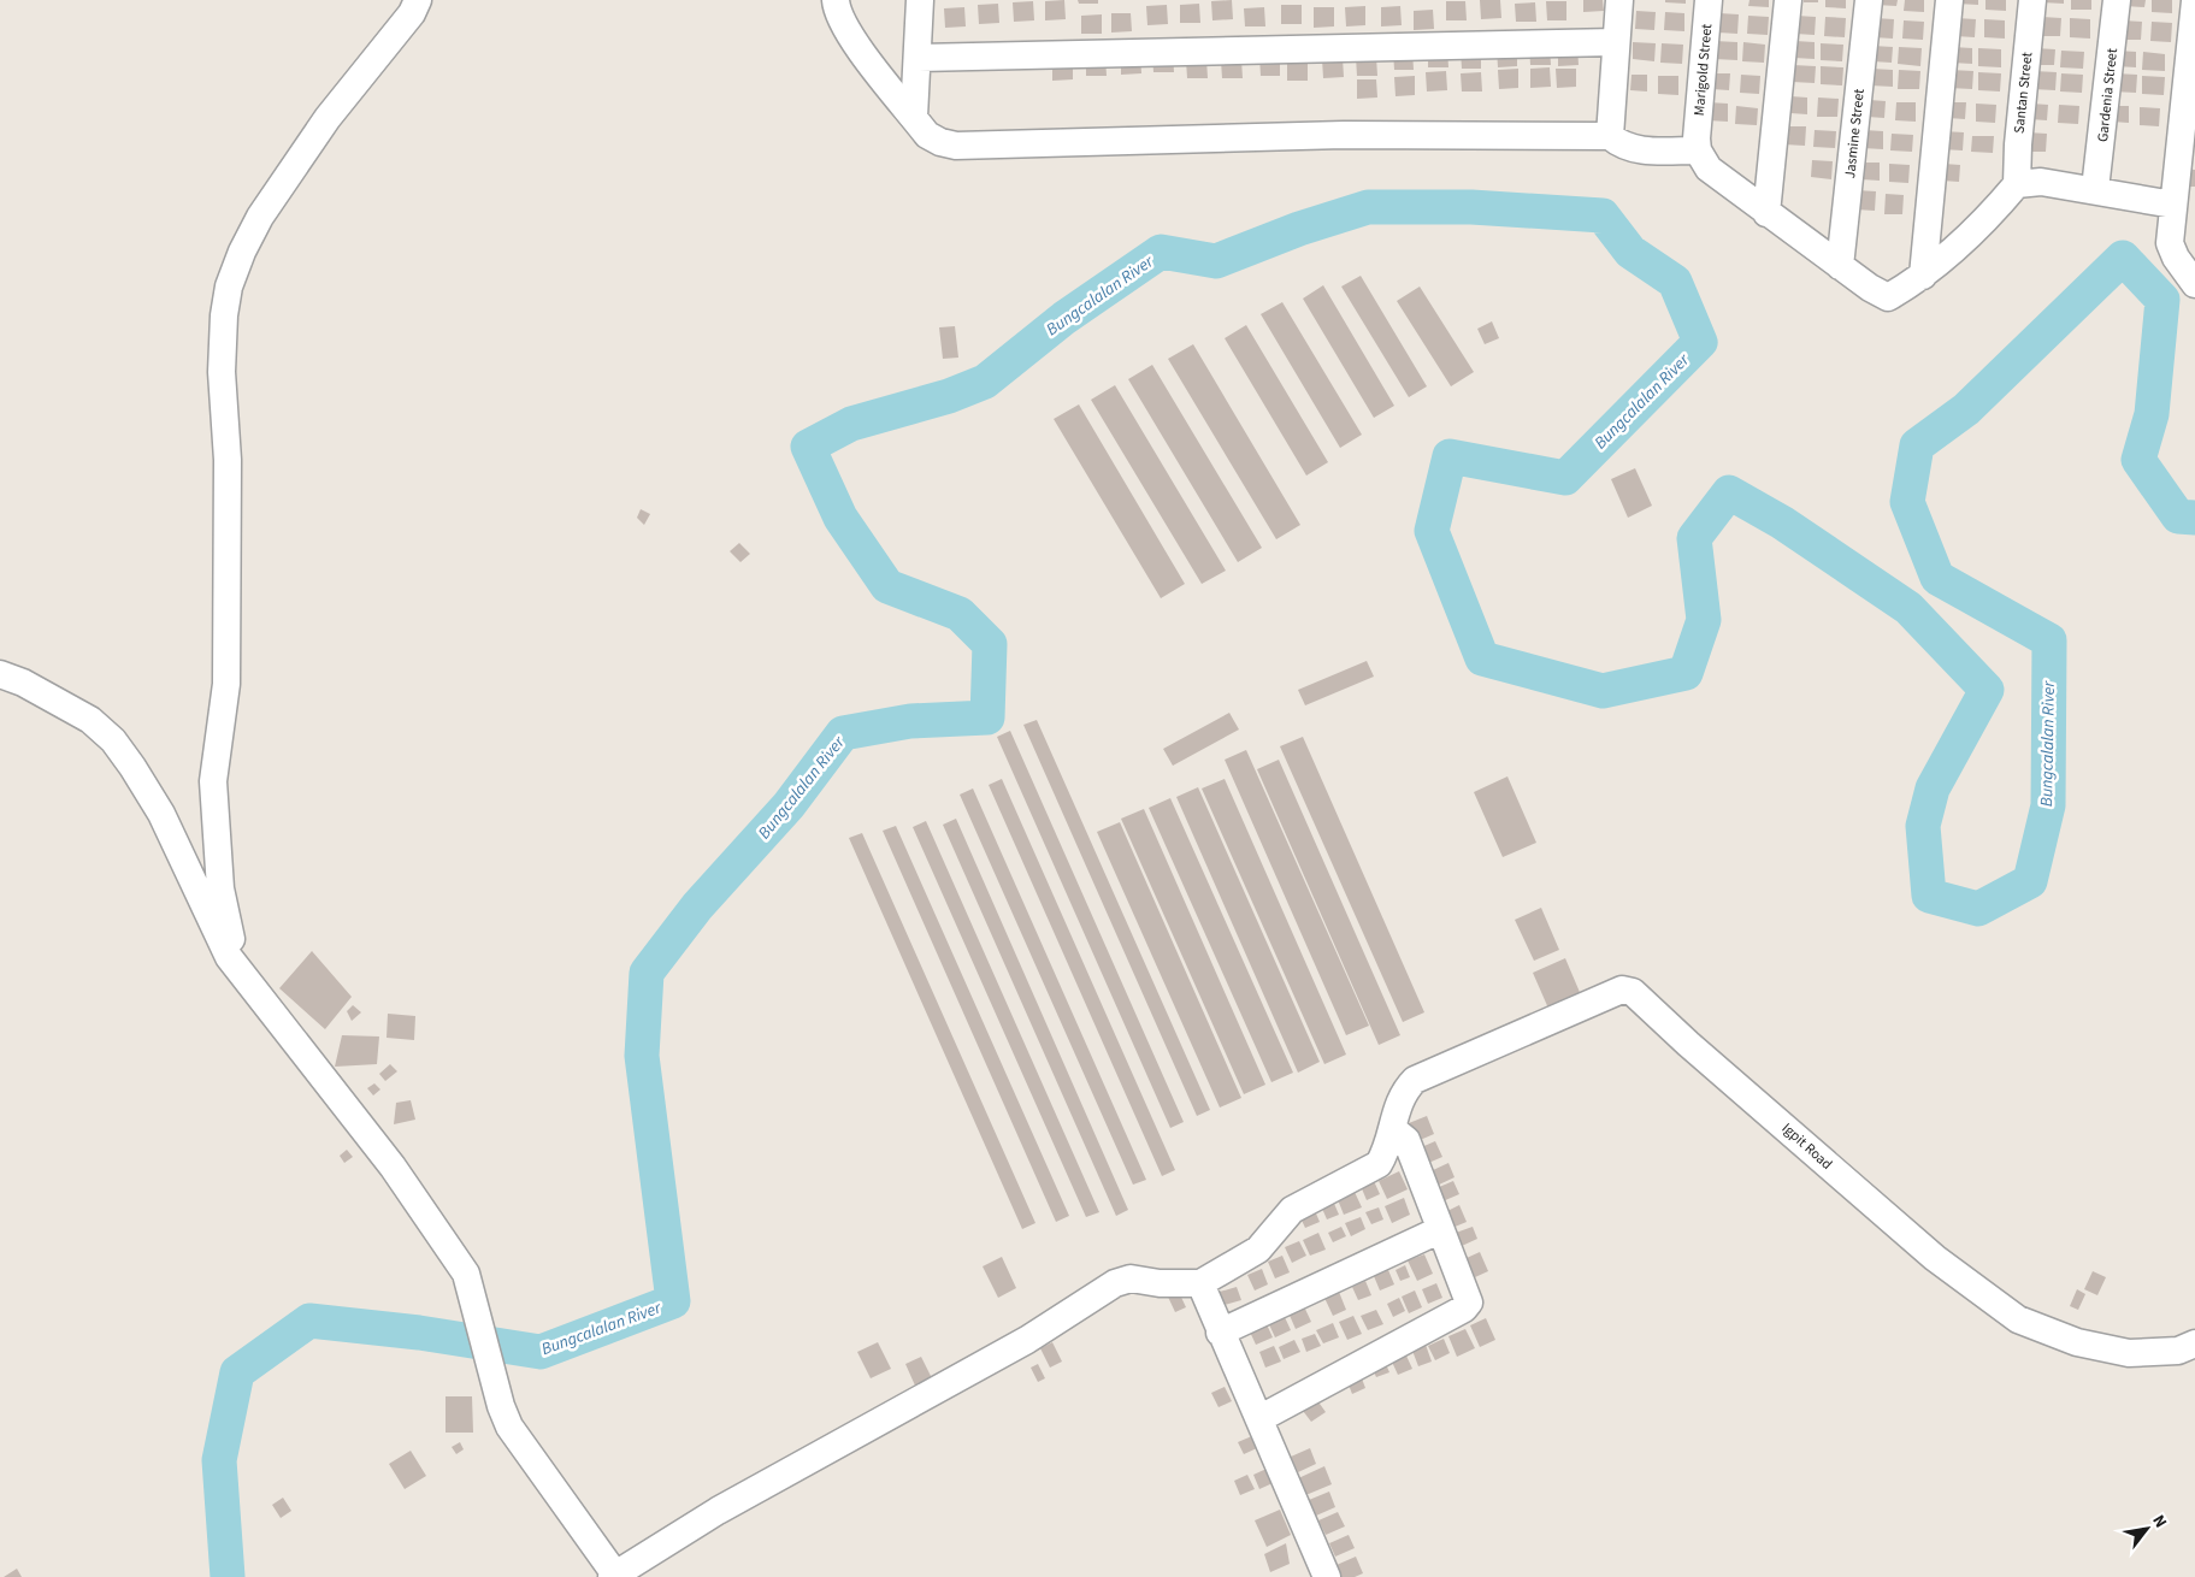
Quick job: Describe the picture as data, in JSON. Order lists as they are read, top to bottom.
{
  "streets": {
    "street": [
      "Marigold Street",
      "Santan Street",
      "Gardenia Street",
      "Jasmine Street",
      "Igpit Road"
    ]
  },
  "water": ["Bungcalalan River"],
  "north": "top right"
}
